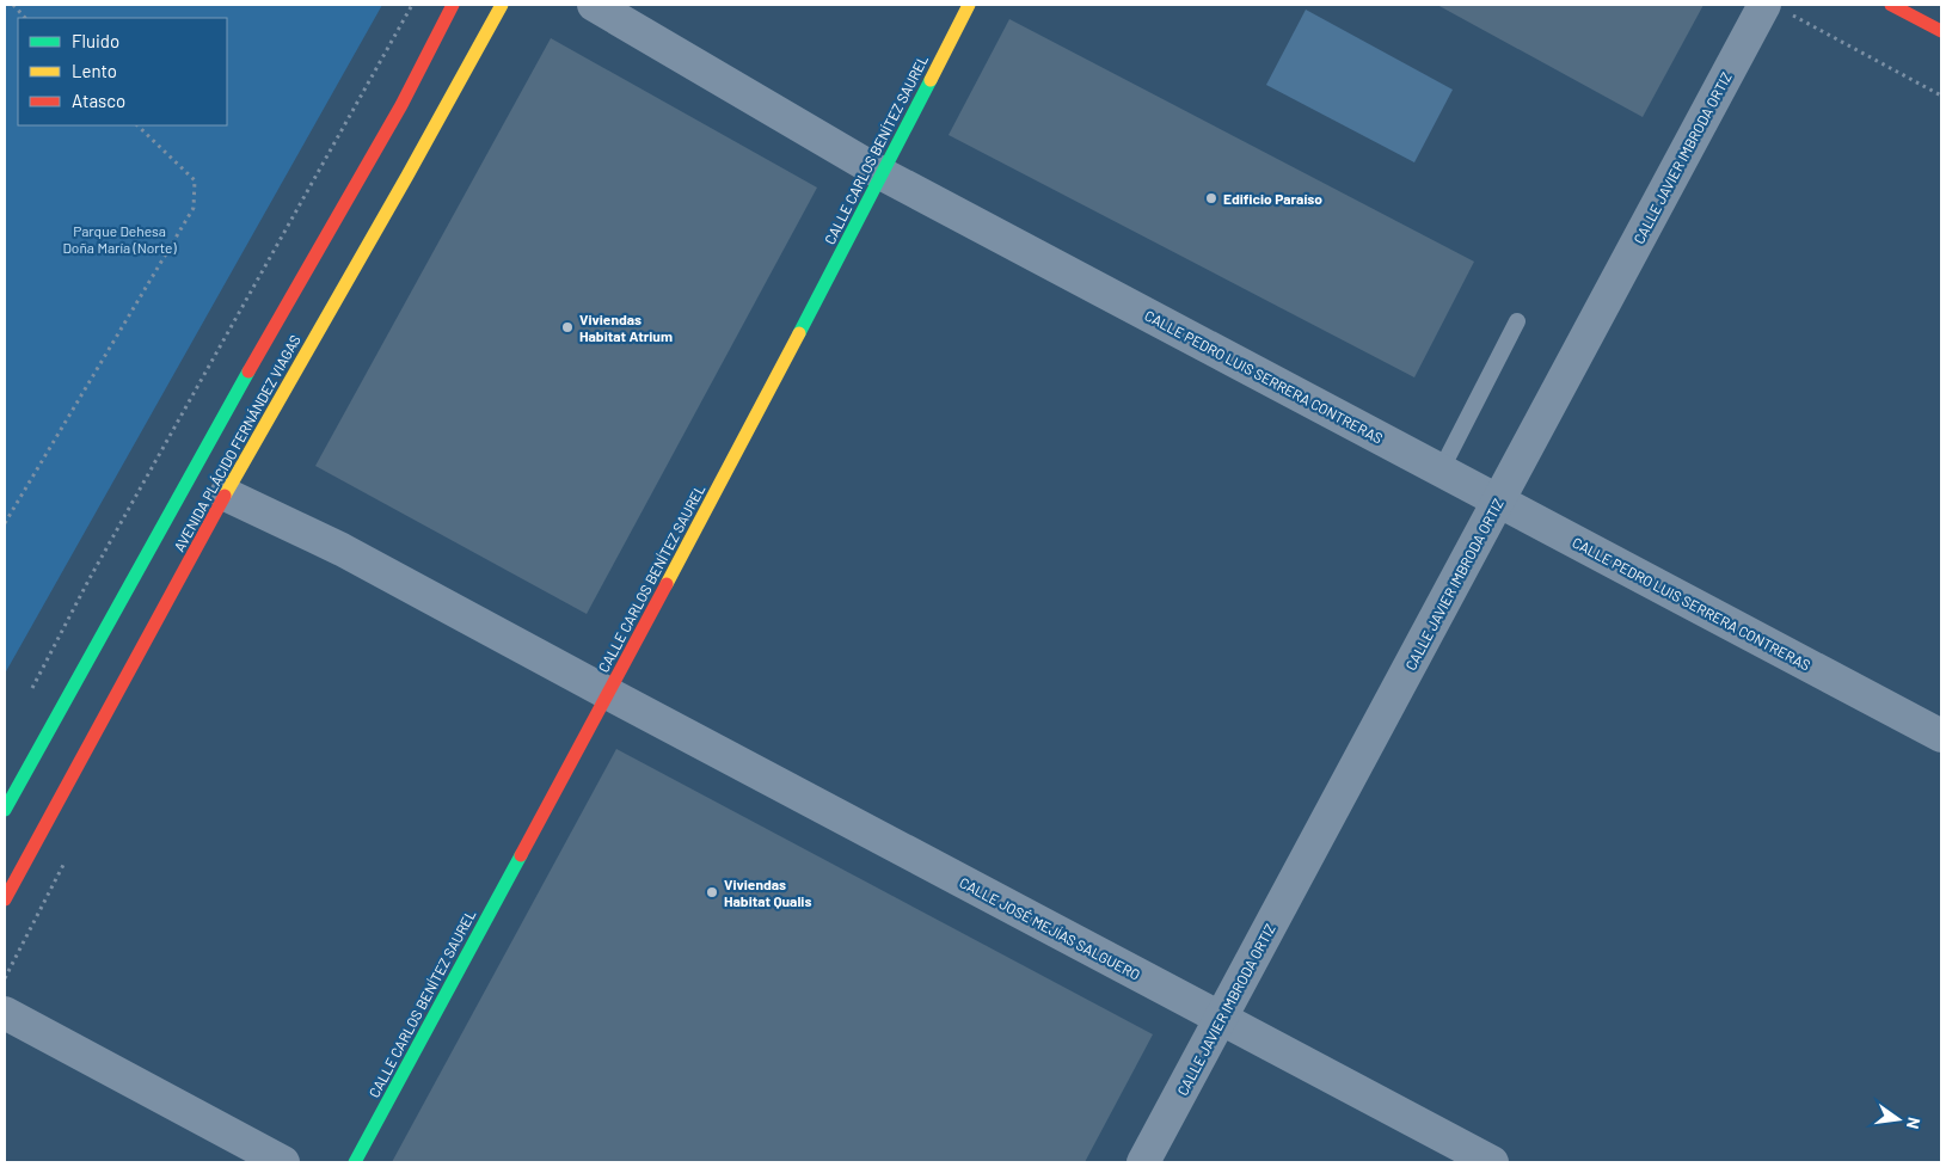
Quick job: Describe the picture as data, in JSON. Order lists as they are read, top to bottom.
{
  "streets": {
    "main road": ["CALLE CARLOS BENÍTEZ SAUREL", "AVENIDA PLÁCIDO FERNÁNDEZ VIAGAS"],
    "street": ["CALLE JAVIER IMBRODA ORTIZ", "CALLE PEDRO LUIS SERRERA CONTRERAS", "CALLE JOSÉ MEJÍAS SALGUERO"]
  },
  "crossings": [
    ["CALLE CARLOS BENÍTEZ SAUREL", "CALLE PEDRO LUIS SERRERA CONTRERAS"],
    ["CALLE CARLOS BENÍTEZ SAUREL", "CALLE JOSÉ MEJÍAS SALGUERO"],
    ["CALLE JAVIER IMBRODA ORTIZ", "CALLE PEDRO LUIS SERRERA CONTRERAS"],
    ["CALLE JAVIER IMBRODA ORTIZ", "CALLE JOSÉ MEJÍAS SALGUERO"],
    ["AVENIDA PLÁCIDO FERNÁNDEZ VIAGAS", "CALLE JOSÉ MEJÍAS SALGUERO"]
  ],
  "parks": ["Parque Dehesa Doña María (Norte)"],
  "places": ["Edificio Paraíso", "Viviendas Habitat Atrium", "Viviendas Habitat Qualis"],
  "legend": ["Fluido", "Lento", "Atasco"],
  "north": "right"
}
